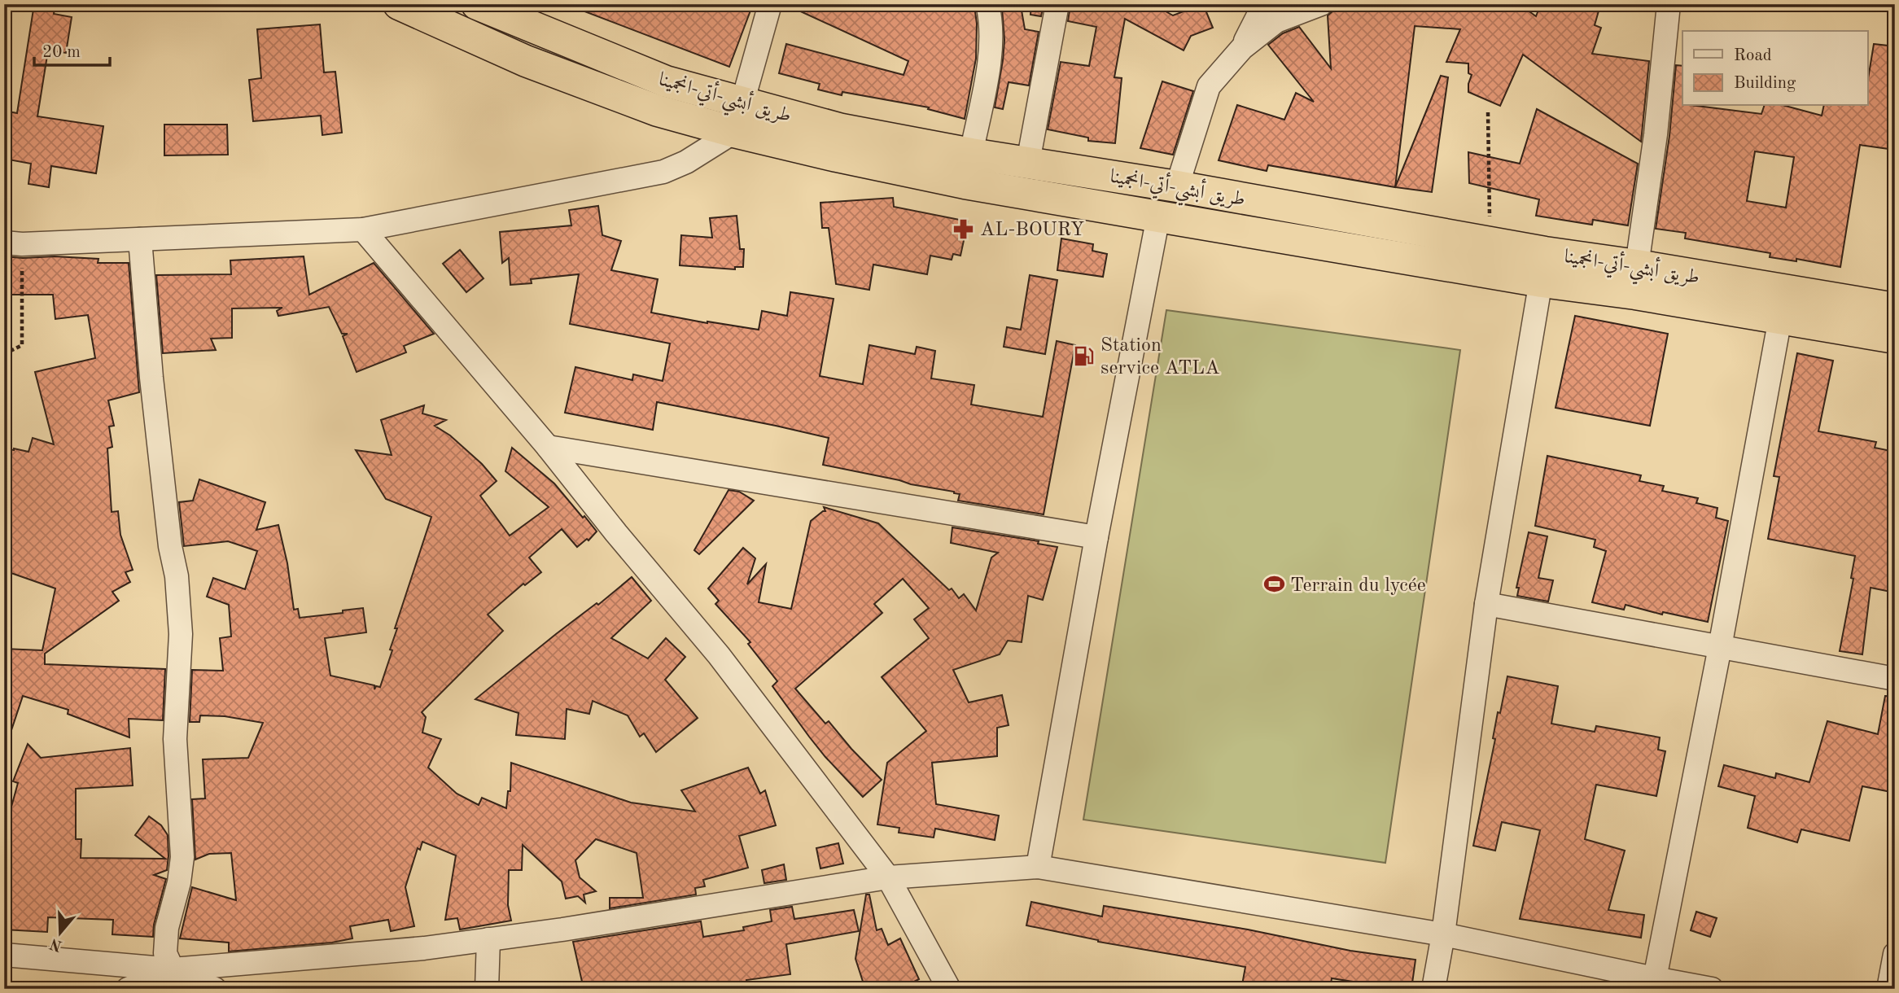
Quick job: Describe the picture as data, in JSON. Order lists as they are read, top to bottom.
{
  "streets": {
    "highway": ["طريق أبشي-أتي-انجمينا"]
  },
  "places": {
    "pharmacy": ["AL-BOURY"],
    "fuel station": ["Station service ATLA"],
    "sports": ["Terrain du lycée"]
  },
  "legend": ["Road", "Building"],
  "scale_bar": "20 m",
  "north": "bottom"
}
